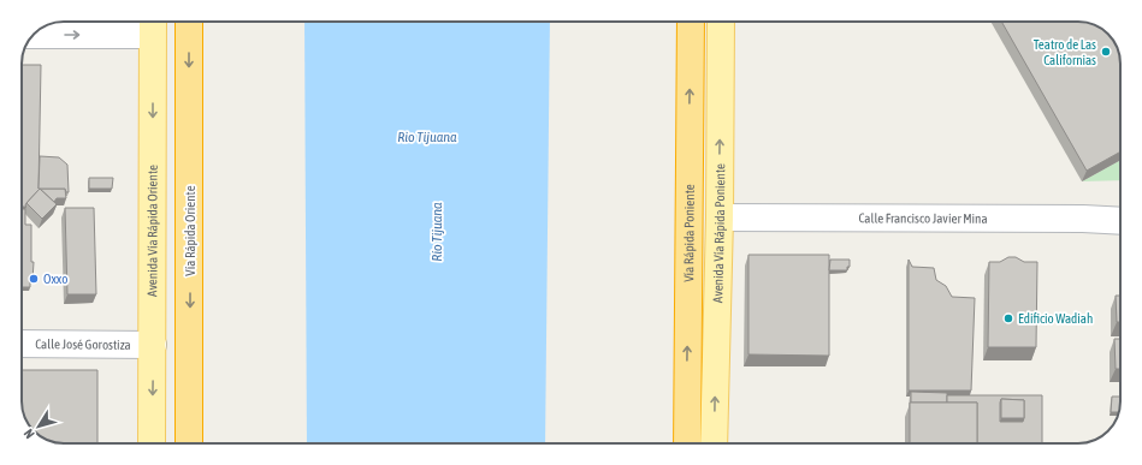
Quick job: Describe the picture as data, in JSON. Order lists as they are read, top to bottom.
{
  "streets": {
    "highway": ["Vía Rápida Oriente", "Vía Rápida Poniente"],
    "main road": ["Avenida Vía Rápida Oriente", "Avenida Vía Rápida Poniente"],
    "street": ["Calle Francisco Javier Mina", "Calle José Gorostiza"]
  },
  "crossings": [
    ["Calle Francisco Javier Mina", "Avenida Vía Rápida Poniente"],
    ["Avenida Vía Rápida Oriente", "Calle José Gorostiza"]
  ],
  "one_way": [
    "Avenida Vía Rápida Oriente",
    "Vía Rápida Oriente",
    "Vía Rápida Poniente",
    "Avenida Vía Rápida Poniente"
  ],
  "water": ["Rio Tijuana", "Río Tijuana"],
  "places": ["Teatro de Las Californias", "Oxxo", "Edificio Wadiah"],
  "north": "bottom left"
}
